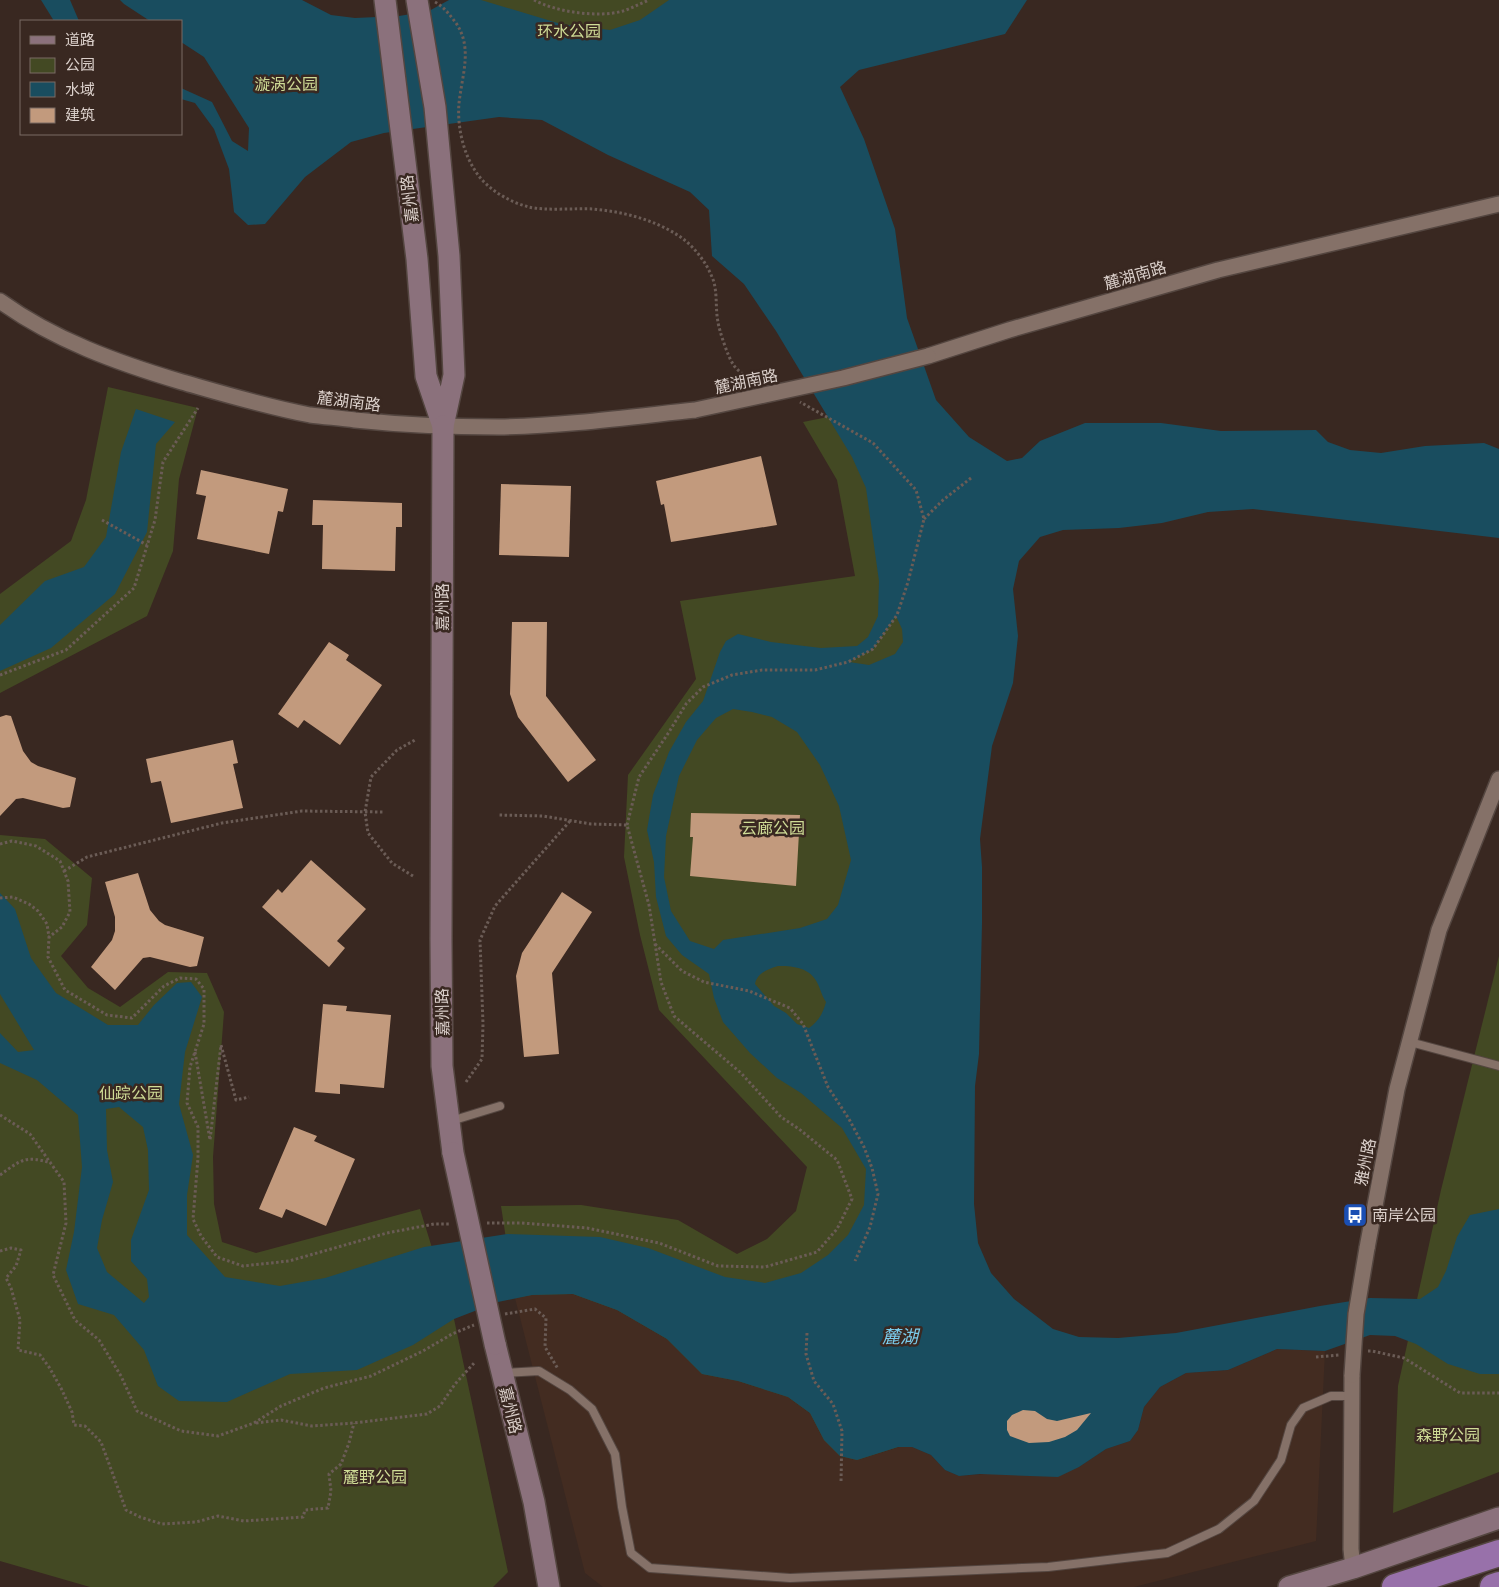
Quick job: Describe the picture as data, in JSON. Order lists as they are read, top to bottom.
{
  "streets": {
    "street": ["嘉州路", "麓湖南路", "雅州路"]
  },
  "crossings": [
    ["嘉州路", "麓湖南路"]
  ],
  "water": ["麓湖"],
  "parks": [
    "环水公园",
    "漩涡公园",
    "云廊公园",
    "仙踪公园",
    "森野公园",
    "麓野公园"
  ],
  "places": {
    "bus stop": ["南岸公园"]
  },
  "legend": [
    "道路",
    "公园",
    "水域",
    "建筑"
  ]
}
